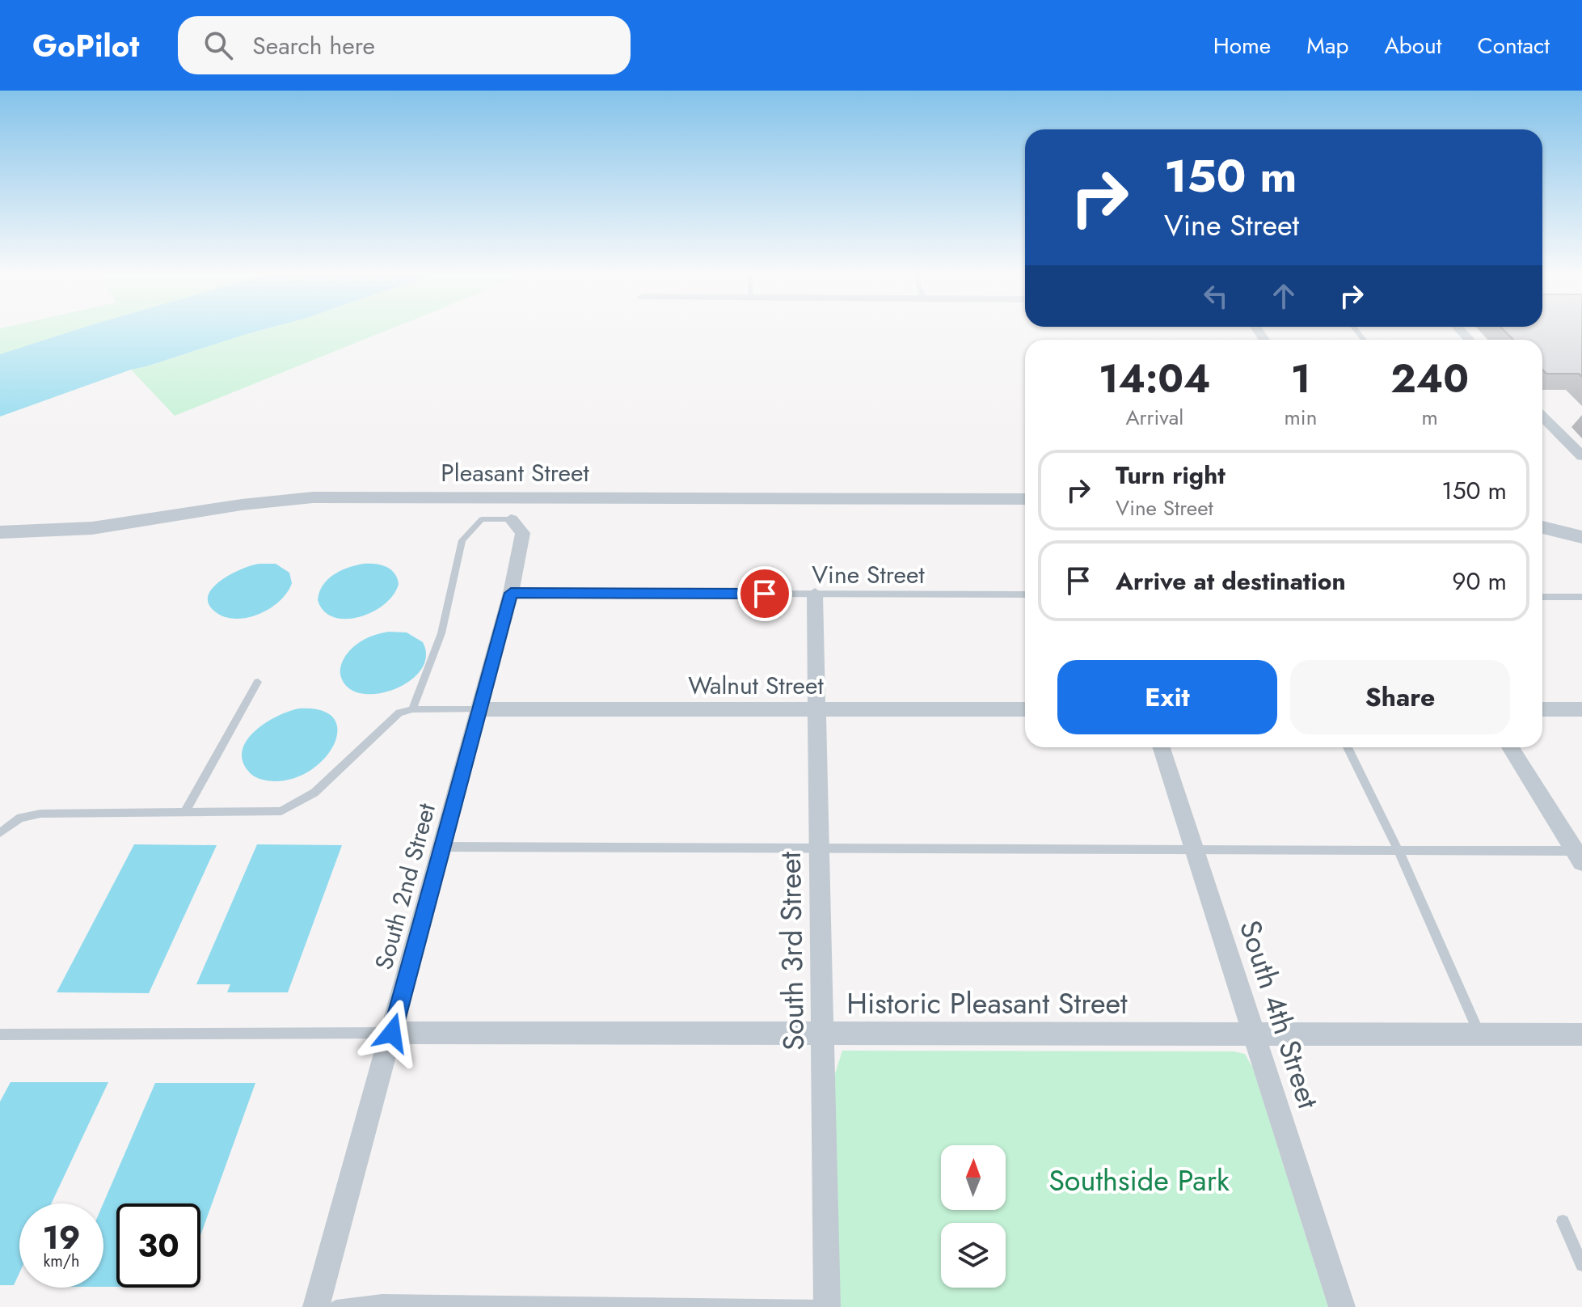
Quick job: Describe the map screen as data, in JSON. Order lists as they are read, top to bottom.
{
  "streets": {
    "street": [
      "Pleasant Street",
      "Walnut Street",
      "South 2nd Street",
      "South 3rd Street",
      "Historic Pleasant Street",
      "South 4th Street"
    ],
    "lane": ["Vine Street"]
  },
  "crossings": [
    ["Vine Street", "South 2nd Street"],
    ["Vine Street", "South 3rd Street"],
    ["Walnut Street", "South 2nd Street"],
    ["Walnut Street", "South 3rd Street"],
    ["South 2nd Street", "Historic Pleasant Street"],
    ["South 3rd Street", "Historic Pleasant Street"],
    ["Historic Pleasant Street", "South 4th Street"]
  ],
  "parks": ["Southside Park"],
  "north": "top",
  "page": {
    "header": "GoPilot",
    "search": "Search here",
    "nav": [
      "Home",
      "Map",
      "About",
      "Contact"
    ],
    "turn": ["150 m", "Vine Street"],
    "eta": [
      "14:04",
      "Arrival",
      "1",
      "min",
      "240",
      "m"
    ],
    "list": [
      {
        "name": "Turn right",
        "note": "Vine Street",
        "value": "150 m"
      },
      {
        "name": "Arrive at destination",
        "value": "90 m"
      }
    ],
    "buttons": ["Exit", "Share"],
    "speed": "19 km/h",
    "limit": "30"
  }
}
